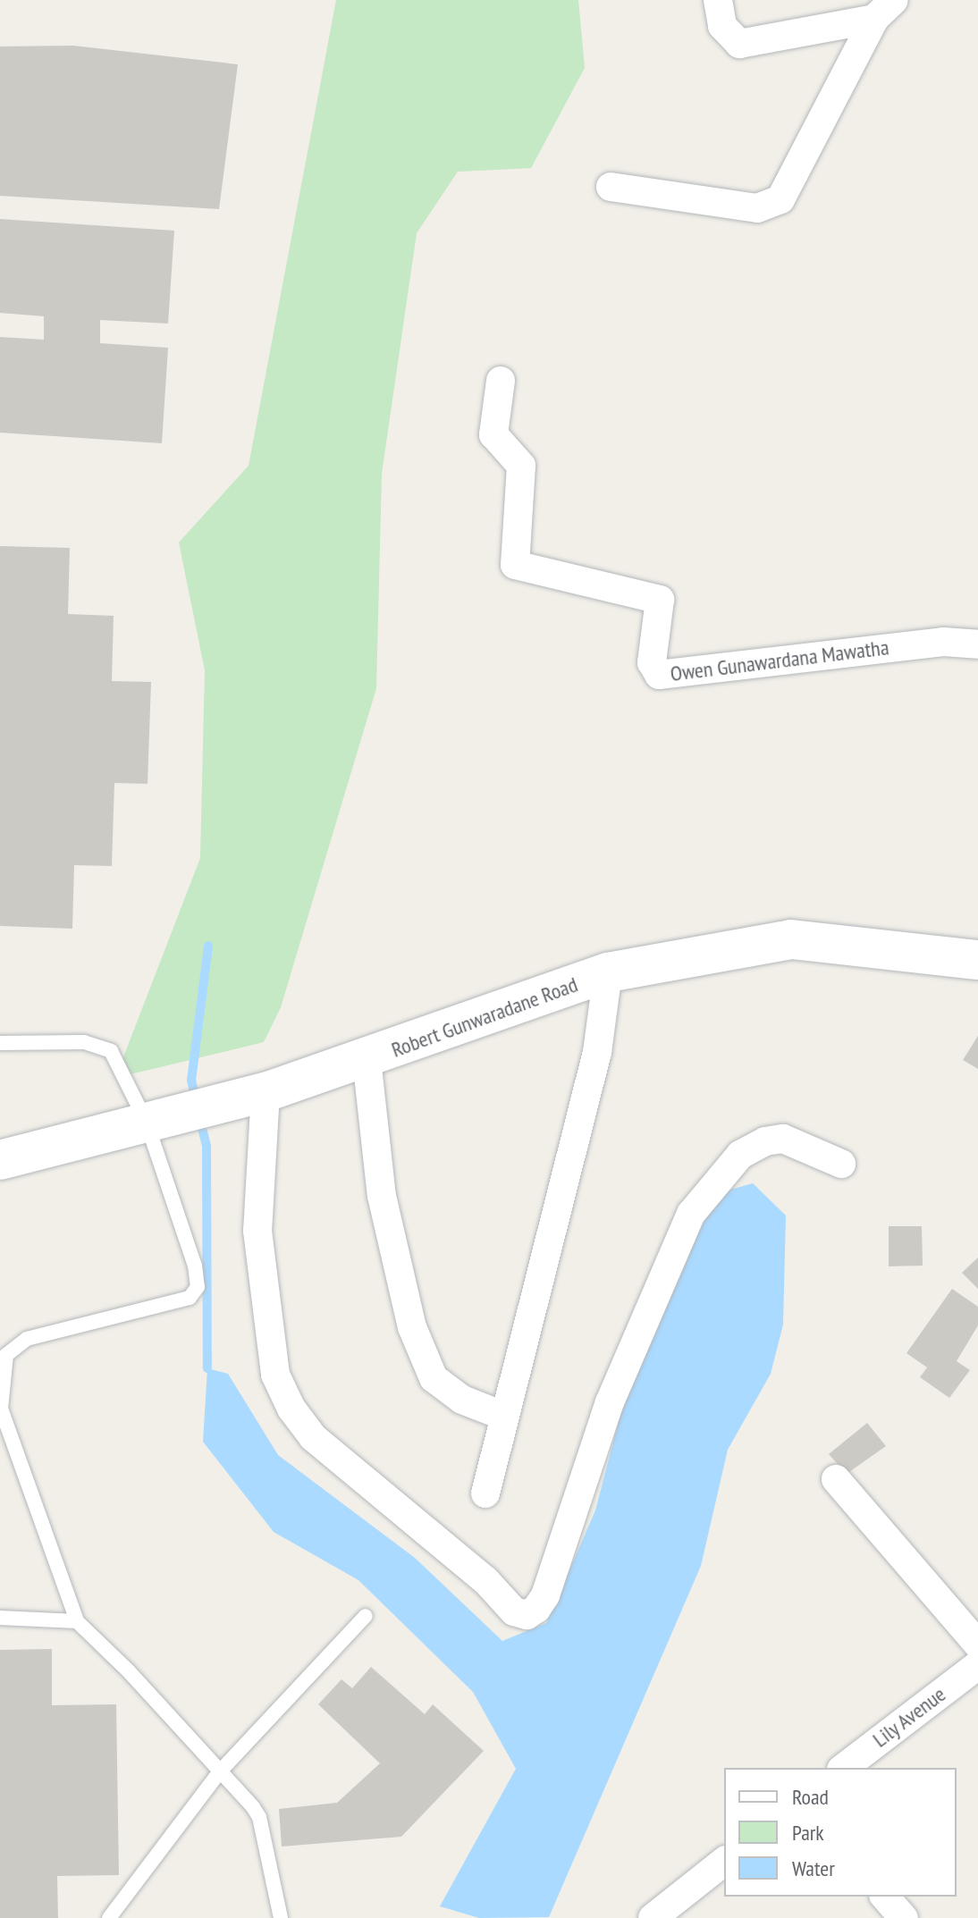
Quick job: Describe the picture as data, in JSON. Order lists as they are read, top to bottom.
{
  "streets": {
    "street": ["Owen Gunawardana Mawatha", "Robert Gunwaradane Road", "Lily Avenue"]
  },
  "legend": ["Road", "Park", "Water"]
}
